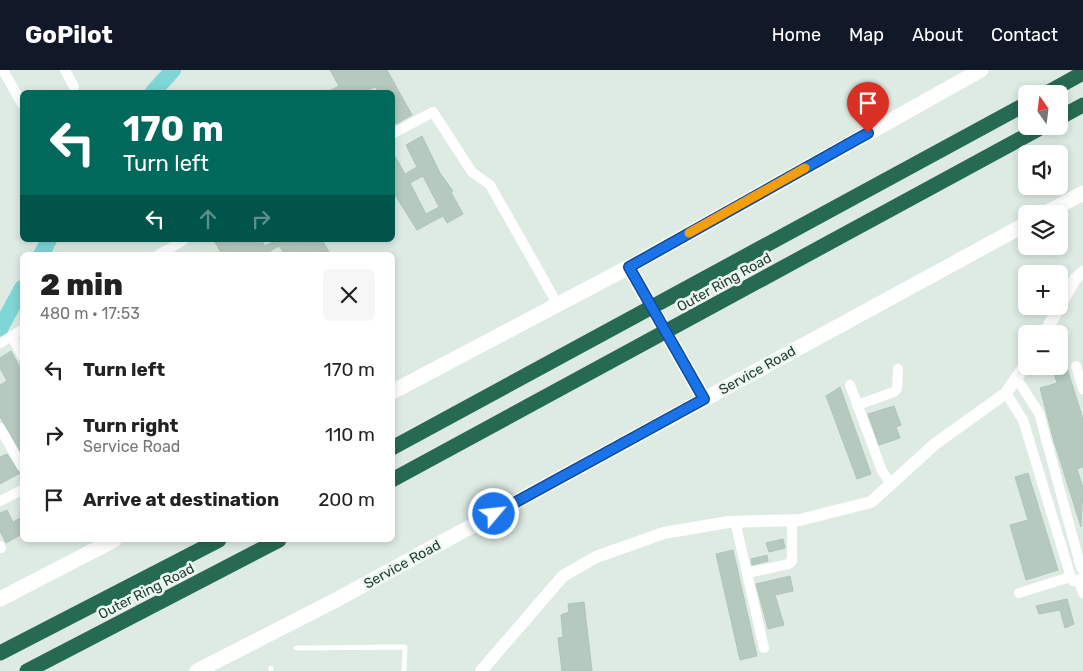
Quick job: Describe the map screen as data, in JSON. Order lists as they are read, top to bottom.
{
  "streets": {
    "highway": ["Outer Ring Road"],
    "main road": ["Service Road"]
  },
  "north": "top",
  "page": {
    "header": "GoPilot",
    "nav": [
      "Home",
      "Map",
      "About",
      "Contact"
    ],
    "map_buttons": ["+", "−"],
    "turn": ["170 m", "Turn left"],
    "heading": ["2 min", "480 m · 17:53"],
    "list": [
      {
        "name": "Turn left",
        "value": "170 m"
      },
      {
        "name": "Turn right",
        "note": "Service Road",
        "value": "110 m"
      },
      {
        "name": "Arrive at destination",
        "value": "200 m"
      }
    ]
  }
}
